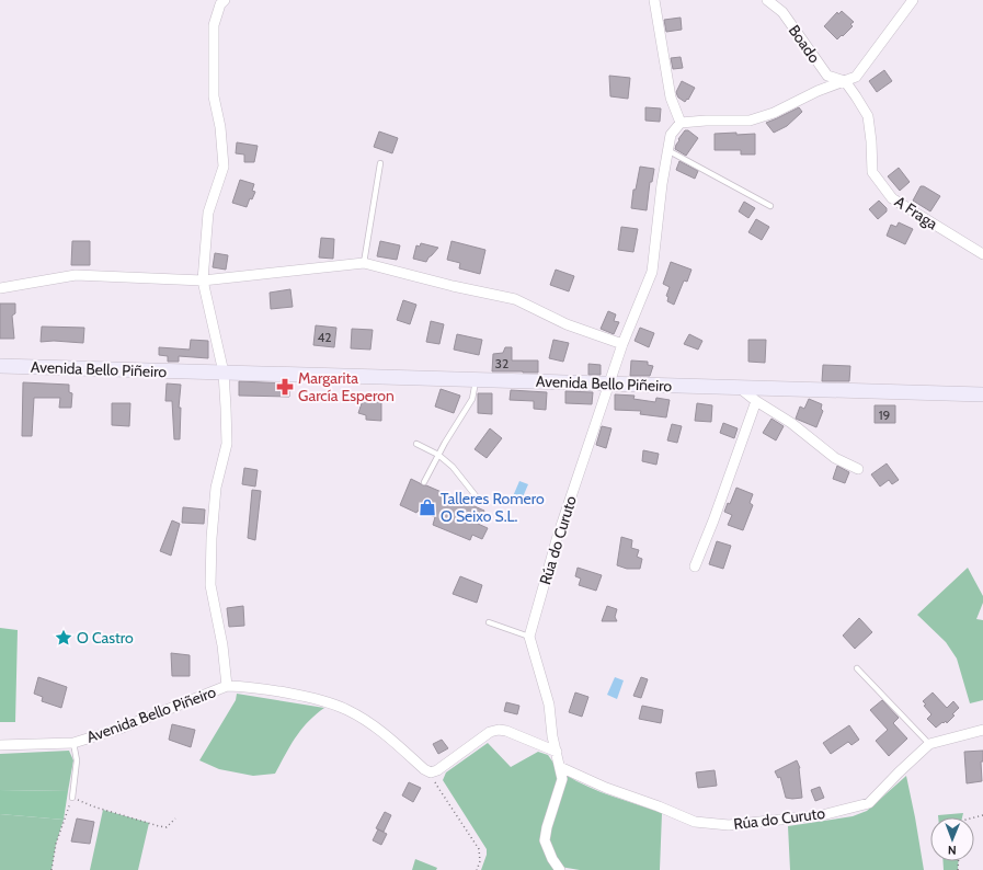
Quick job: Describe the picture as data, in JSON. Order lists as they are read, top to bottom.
{
  "streets": {
    "street": [
      "Boado",
      "A Fraga",
      "Avenida Bello Piñeiro",
      "Rúa do Curuto"
    ]
  },
  "crossings": [
    ["Boado", "A Fraga"],
    ["Avenida Bello Piñeiro", "Rúa do Curuto"]
  ],
  "places": {
    "pharmacy": ["Margarita García Esperon"],
    "shop": ["Talleres Romero O Seixo S.L."],
    "place": ["O Castro"]
  },
  "house_numbers": ["42", "32", "19"],
  "north": "bottom"
}
